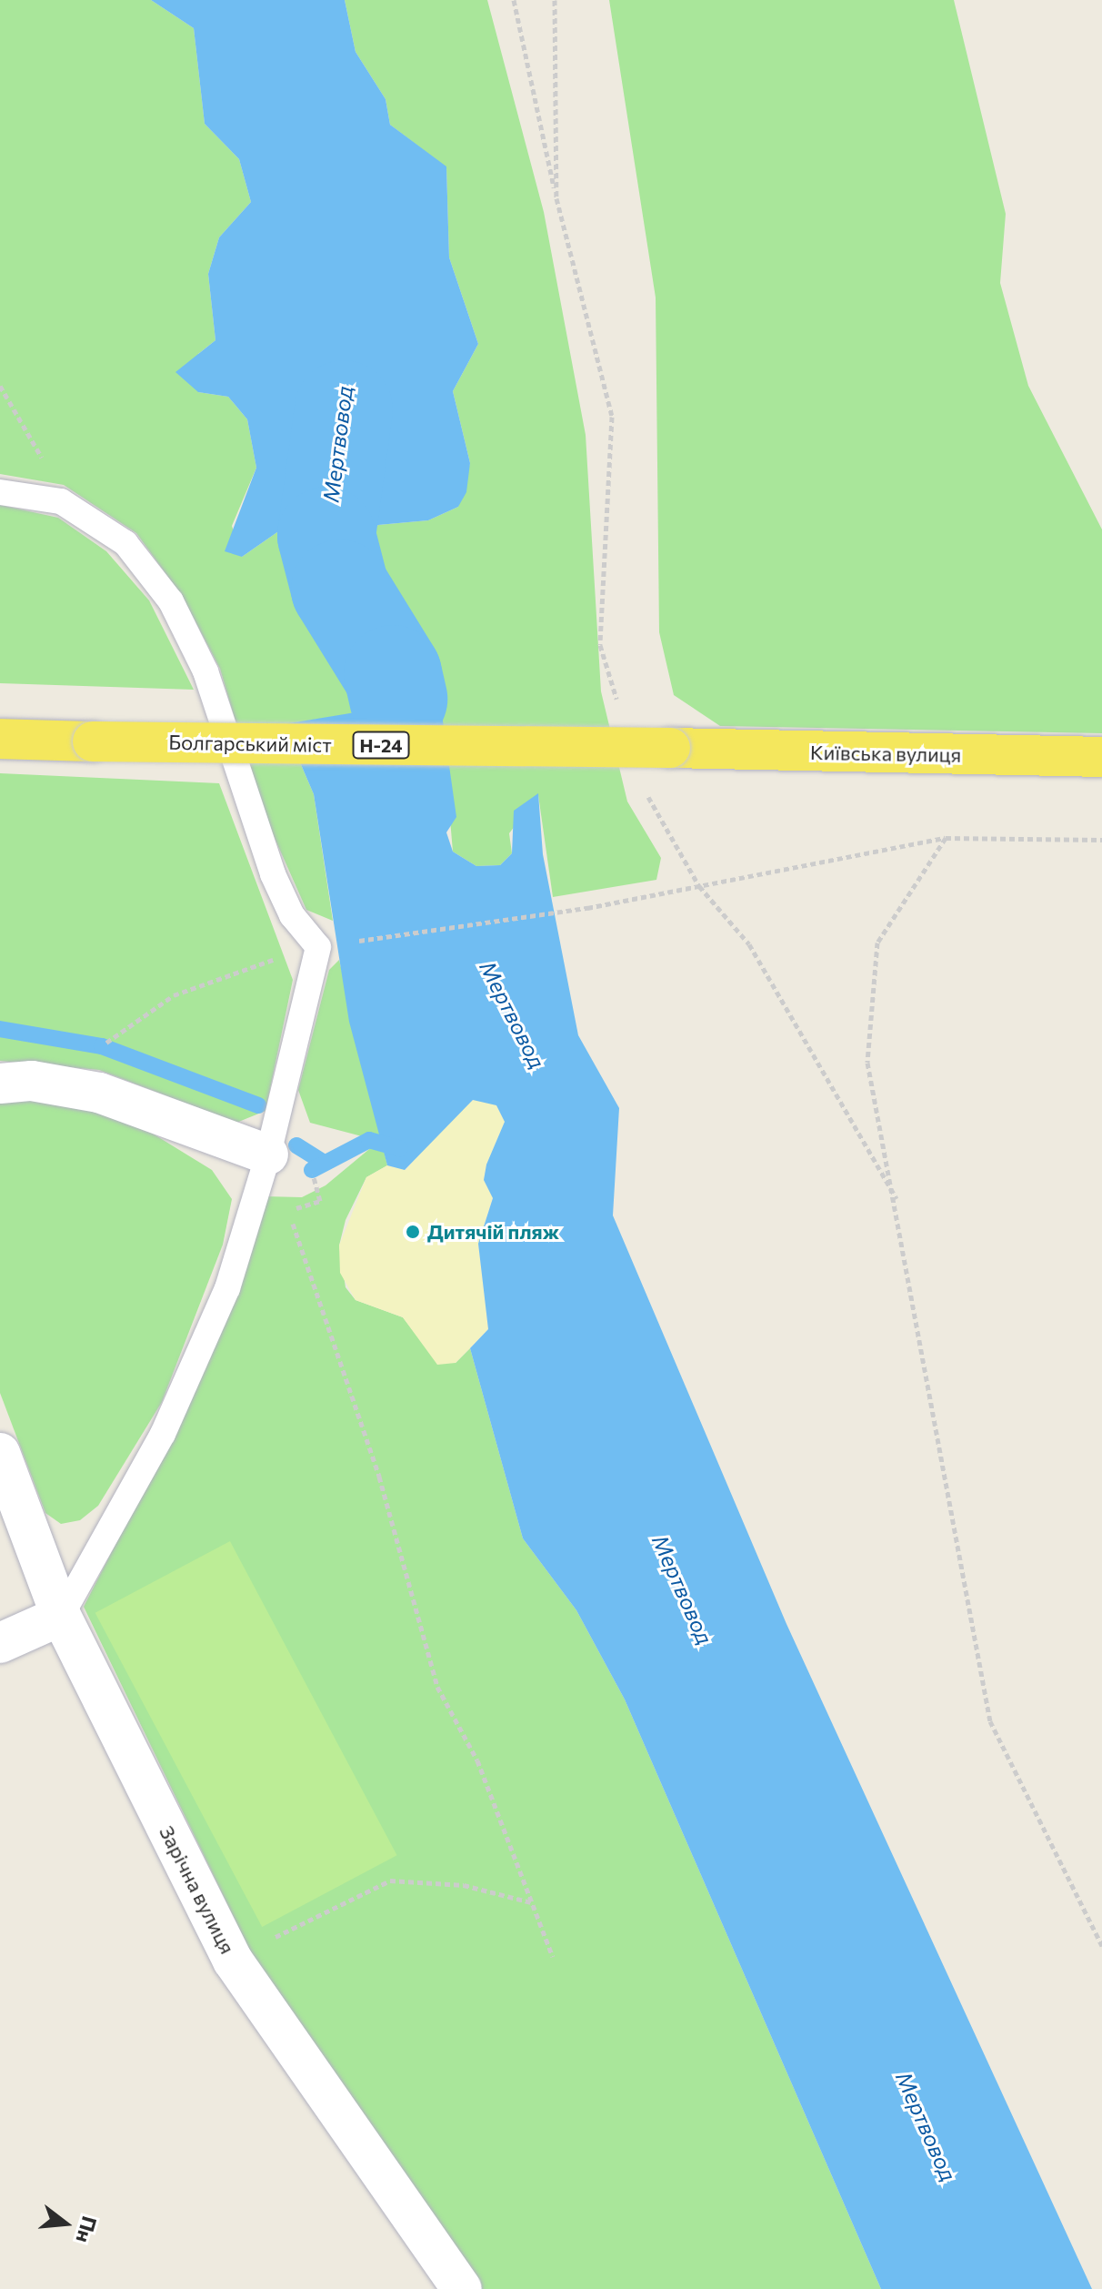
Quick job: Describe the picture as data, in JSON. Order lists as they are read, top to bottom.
{
  "streets": {
    "main road": ["Болгарський міст", "Н-24", "Київська вулиця"],
    "street": ["Зарічна вулиця"]
  },
  "crossings": [
    ["Болгарський міст", "Київська вулиця"]
  ],
  "water": ["Мертвовод"],
  "places": ["Дитячій пляж"],
  "north": "right"
}
